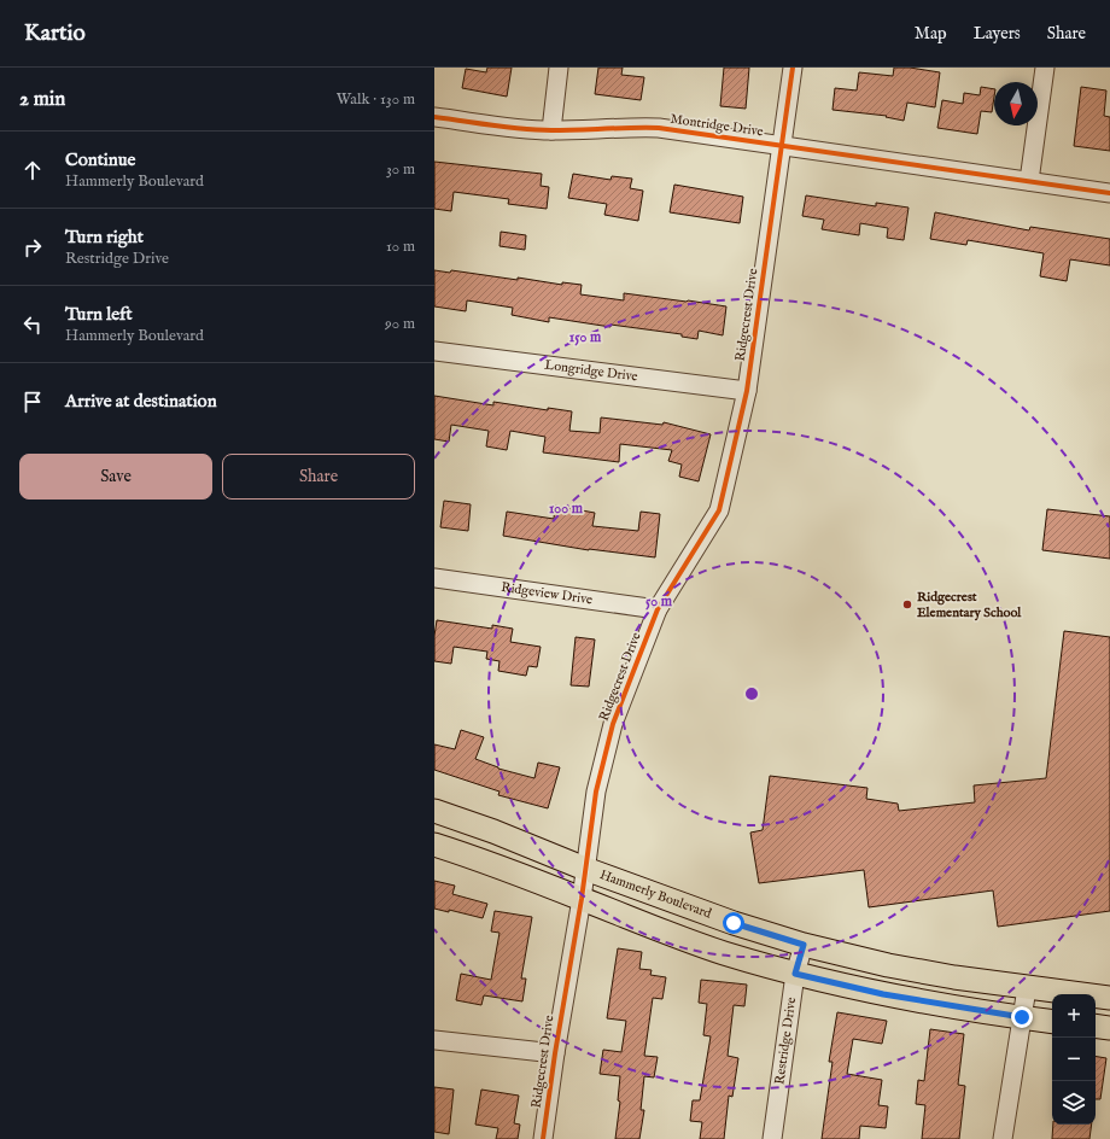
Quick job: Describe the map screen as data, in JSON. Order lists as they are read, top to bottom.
{
  "streets": {
    "main road": ["Hammerly Boulevard"],
    "street": [
      "Montridge Drive",
      "Ridgecrest Drive",
      "Longridge Drive",
      "Ridgeview Drive",
      "Restridge Drive"
    ]
  },
  "crossings": [
    ["Montridge Drive", "Ridgecrest Drive"],
    ["Ridgecrest Drive", "Longridge Drive"],
    ["Ridgecrest Drive", "Ridgeview Drive"],
    ["Ridgecrest Drive", "Hammerly Boulevard"],
    ["Hammerly Boulevard", "Restridge Drive"]
  ],
  "places": ["Ridgecrest Elementary School"],
  "north": "bottom",
  "page": {
    "header": "Kartio",
    "nav": ["Map", "Layers", "Share"],
    "heading": ["2 min", "Walk · 130 m"],
    "list": [
      ["Continue", "Hammerly Boulevard", "30 m"],
      ["Turn right", "Restridge Drive", "10 m"],
      ["Turn left", "Hammerly Boulevard", "90 m"],
      "Arrive at destination"
    ],
    "buttons": ["Save", "Share"],
    "map_buttons": ["+", "−"]
  },
  "rings": ["150 m", "100 m", "50 m"]
}
